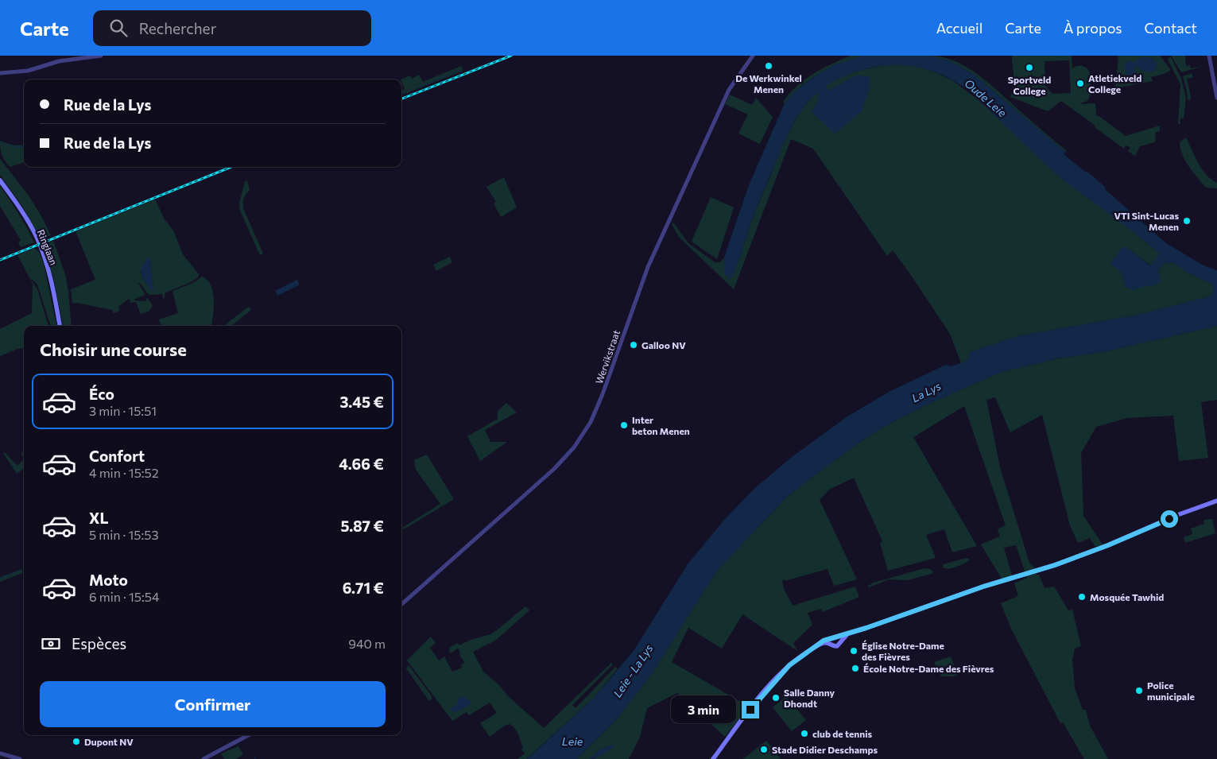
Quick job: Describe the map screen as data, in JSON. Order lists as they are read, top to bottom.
{
  "streets": {
    "main road": ["Ringlaan"],
    "street": ["Wervikstraat"]
  },
  "water": [
    "Oude Leie",
    "La Lys",
    "Leie - La Lys",
    "Leie"
  ],
  "places": [
    "De Werkwinkel Menen",
    "Sportveld College",
    "Atletiekveld College",
    "VTI Sint-Lucas Menen",
    "Galloo NV",
    "Inter beton Menen",
    "Mosquée Tawhid",
    "Église Notre-Dame des Fièvres",
    "École Notre-Dame des Fièvres",
    "Police municipale",
    "Salle Danny Dhondt",
    "club de tennis",
    "Dupont NV",
    "Stade Didier Deschamps"
  ],
  "page": {
    "header": "Carte",
    "search": "Rechercher",
    "nav": [
      "Accueil",
      "Carte",
      "À propos",
      "Contact"
    ],
    "banner": ["Rue de la Lys", "Rue de la Lys"],
    "heading": "Choisir une course",
    "list": [
      {
        "name": "Éco",
        "note": "3 min · 15:51",
        "value": "3.45 €"
      },
      {
        "name": "Confort",
        "note": "4 min · 15:52",
        "value": "4.66 €"
      },
      {
        "name": "XL",
        "note": "5 min · 15:53",
        "value": "5.87 €"
      },
      {
        "name": "Moto",
        "note": "6 min · 15:54",
        "value": "6.71 €"
      }
    ],
    "pay": ["Espèces", "940 m"],
    "buttons": "Confirmer",
    "bubble": "3 min"
  }
}
